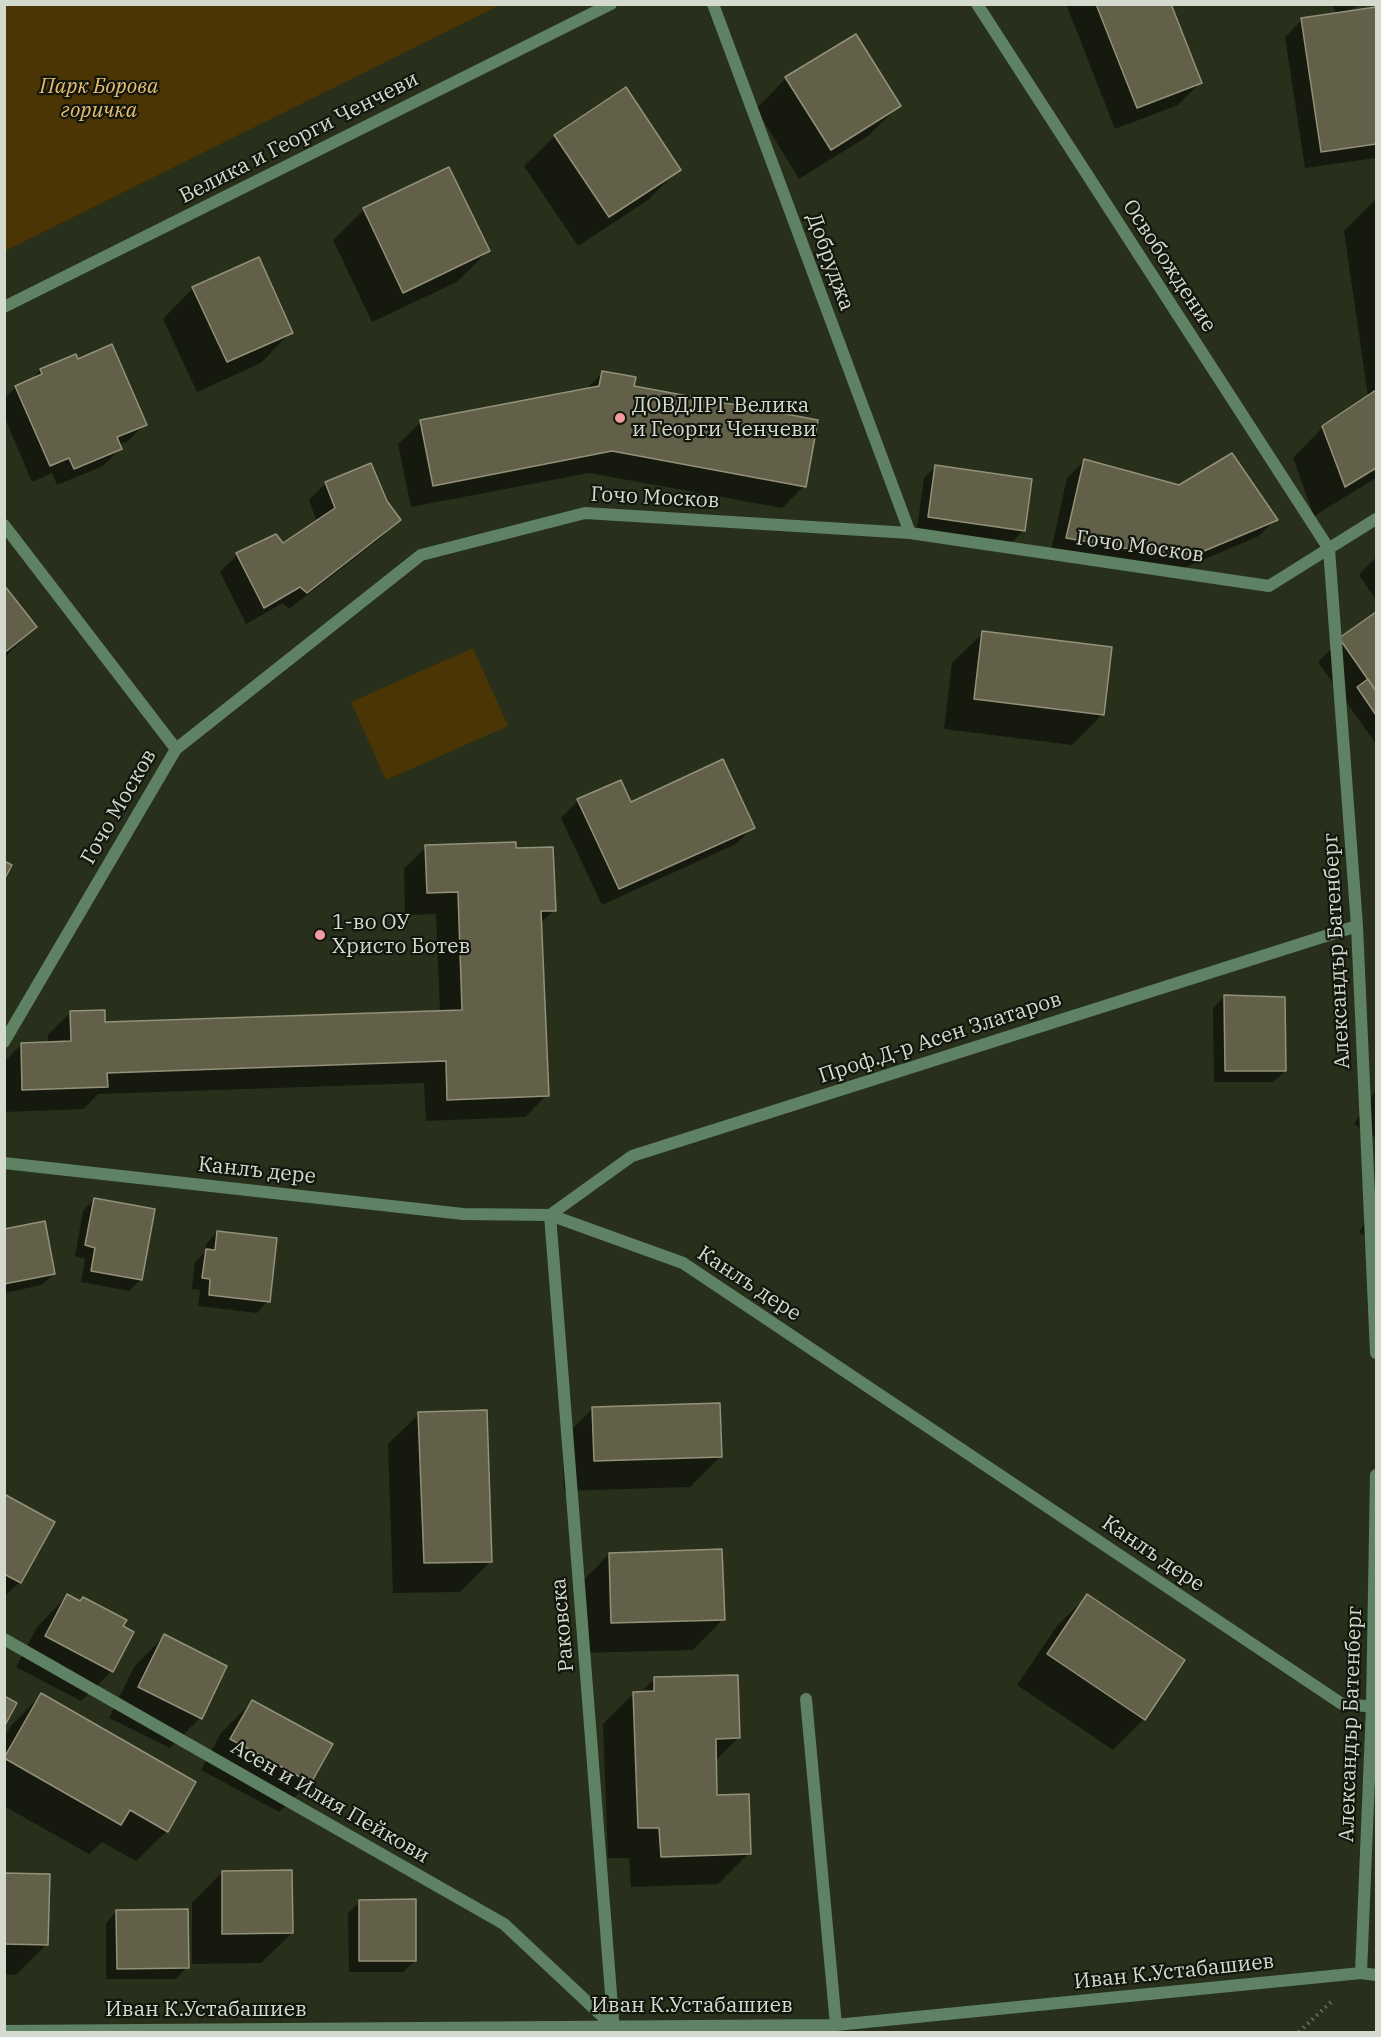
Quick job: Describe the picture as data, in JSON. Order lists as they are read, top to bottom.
{
  "streets": {
    "street": [
      "Велика и Георги Ченчеви",
      "Добруджа",
      "Освобождение",
      "Гочо Москов",
      "Александър Батенберг",
      "Проф.Д-р Асен Златаров",
      "Канлъ дере",
      "Раковска",
      "Асен и Илия Пейкови",
      "Иван К.Устабашиев"
    ]
  },
  "crossings": [
    ["Добруджа", "Гочо Москов"],
    ["Освобождение", "Гочо Москов"],
    ["Освобождение", "Александър Батенберг"],
    ["Гочо Москов", "Александър Батенберг"],
    ["Александър Батенберг", "Проф.Д-р Асен Златаров"],
    ["Александър Батенберг", "Канлъ дере"],
    ["Александър Батенберг", "Иван К.Устабашиев"],
    ["Проф.Д-р Асен Златаров", "Канлъ дере"],
    ["Проф.Д-р Асен Златаров", "Раковска"],
    ["Канлъ дере", "Раковска"],
    ["Раковска", "Асен и Илия Пейкови"],
    ["Раковска", "Иван К.Устабашиев"],
    ["Асен и Илия Пейкови", "Иван К.Устабашиев"]
  ],
  "parks": ["Парк Борова горичка"],
  "places": ["ДОВДЛРГ Велика и Георги Ченчеви", "1-во ОУ Христо Ботев"]
}
